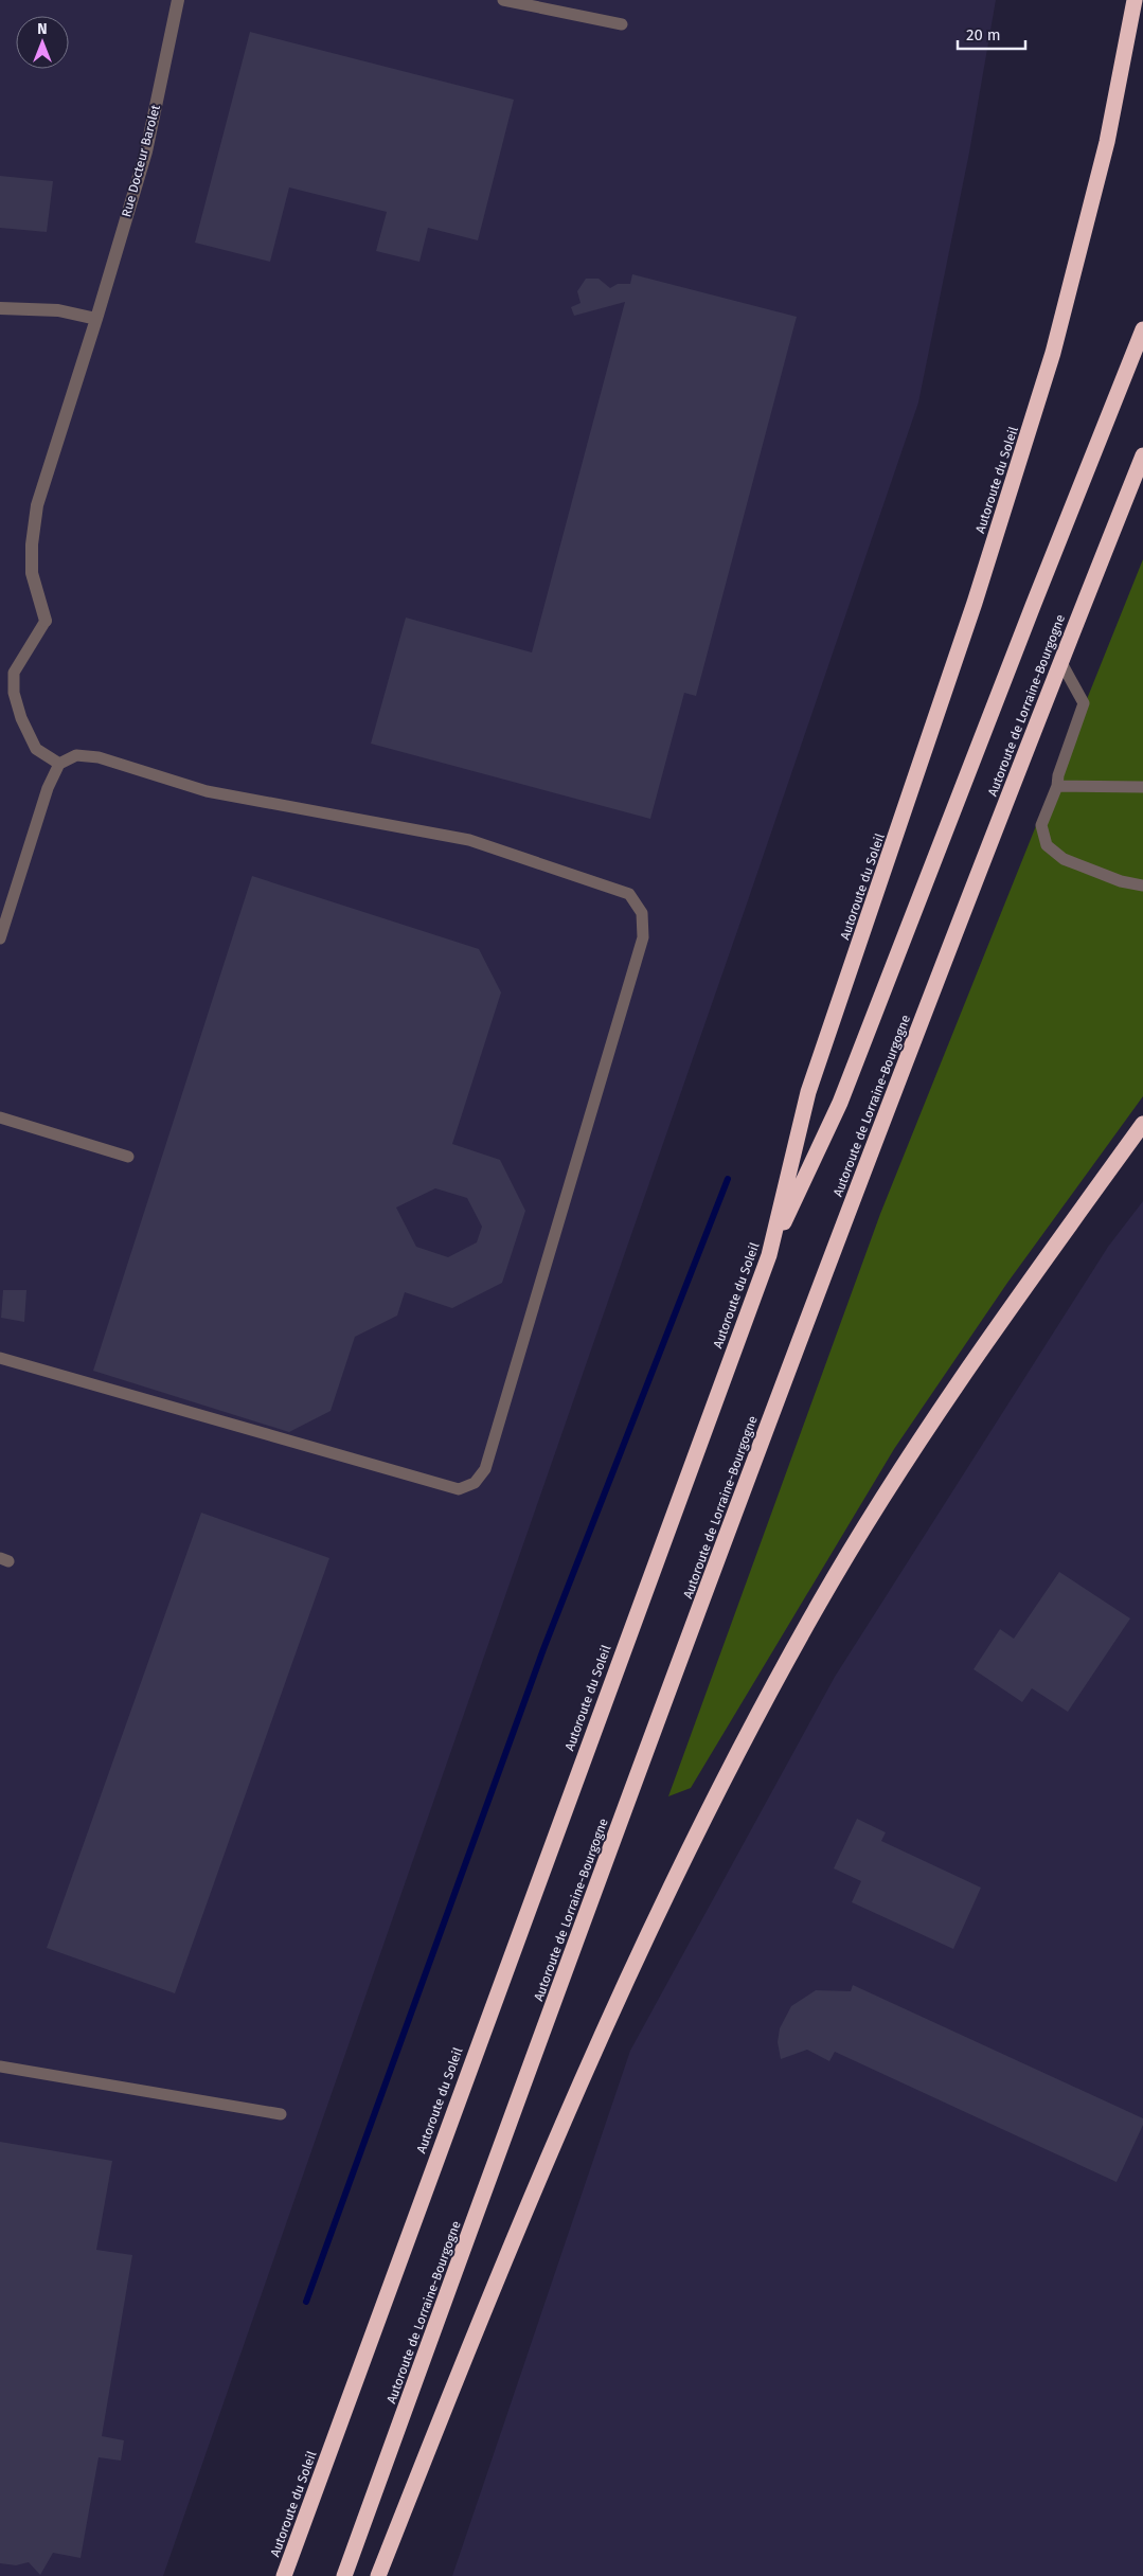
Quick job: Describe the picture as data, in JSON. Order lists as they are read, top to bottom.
{
  "streets": {
    "highway": ["Autoroute du Soleil", "Autoroute de Lorraine-Bourgogne"],
    "street": ["Rue Docteur Barolet"]
  },
  "scale_bar": "20 m",
  "north": "top"
}
